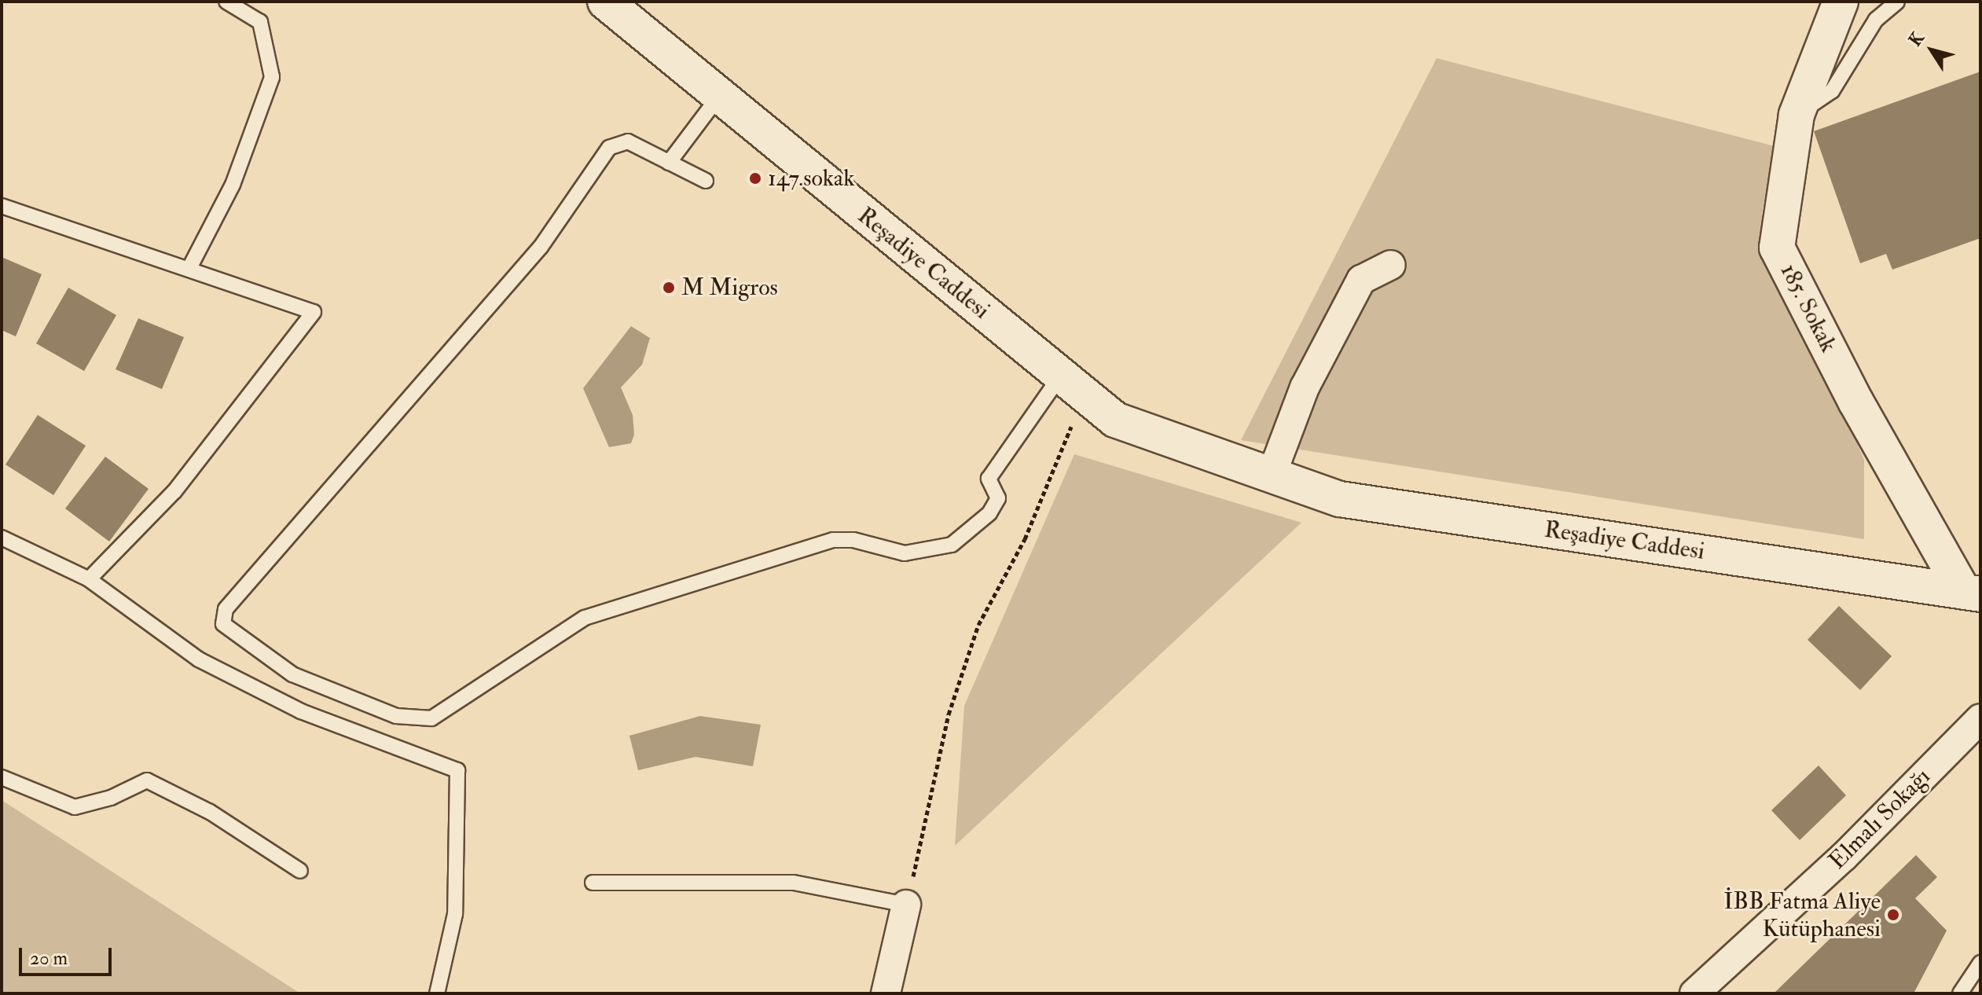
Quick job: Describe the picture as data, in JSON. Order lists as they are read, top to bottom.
{
  "streets": {
    "main road": ["Reşadiye Caddesi", "185. Sokak"],
    "street": ["Elmalı Sokağı"]
  },
  "crossings": [
    ["Reşadiye Caddesi", "185. Sokak"]
  ],
  "places": ["147.sokak", "M Migros", "İBB Fatma Aliye Kütüphanesi"],
  "scale_bar": "20 m",
  "north": "top left"
}
